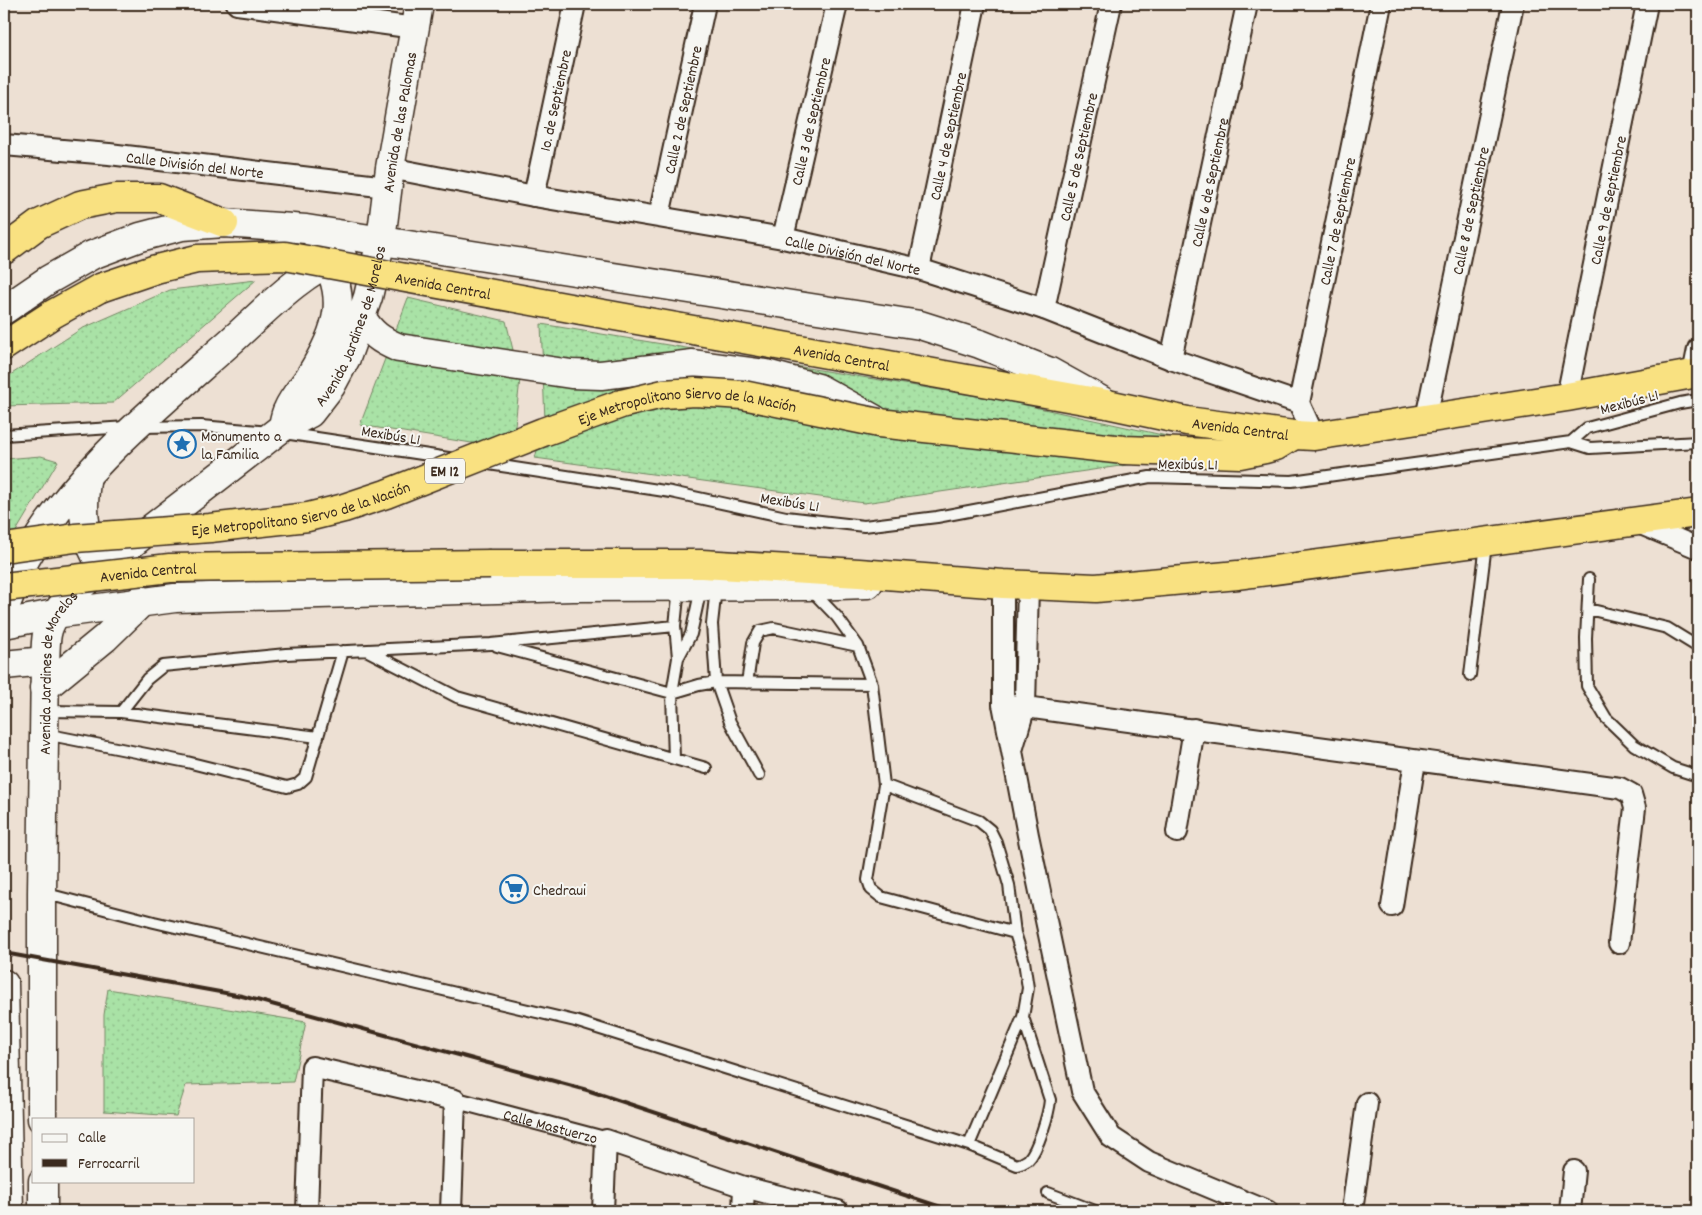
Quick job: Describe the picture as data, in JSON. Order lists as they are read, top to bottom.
{
  "streets": {
    "highway": ["Avenida Central", "Eje Metropolitano Siervo de la Nación", "EM 12"],
    "main road": ["Avenida de las Palomas", "Avenida Jardines de Morelos"],
    "street": [
      "1o. de Septiembre",
      "Calle 2 de Septiembre",
      "Calle 3 de Septiembre",
      "Calle 4 de Septiembre",
      "Calle 5 de Septiembre",
      "Calle División del Norte",
      "Calle 6 de Septiembre",
      "Calle 9 de Septiembre",
      "Calle 8 de Septiembre",
      "Calle 7 de Septiembre",
      "Calle Mastuerzo"
    ],
    "lane": ["Mexibús L1"]
  },
  "crossings": [
    ["1o. de Septiembre", "Calle División del Norte"],
    ["Calle 2 de Septiembre", "Calle División del Norte"],
    ["Calle 3 de Septiembre", "Calle División del Norte"],
    ["Avenida de las Palomas", "Calle División del Norte"],
    ["Avenida de las Palomas", "Avenida Jardines de Morelos"],
    ["Calle 4 de Septiembre", "Calle División del Norte"],
    ["Calle 5 de Septiembre", "Calle División del Norte"],
    ["Calle División del Norte", "Calle 6 de Septiembre"],
    ["Calle División del Norte", "Calle 7 de Septiembre"],
    ["Calle 9 de Septiembre", "Avenida Central"],
    ["Calle 8 de Septiembre", "Avenida Central"],
    ["Avenida Central", "Mexibús L1"],
    ["Avenida Central", "Eje Metropolitano Siervo de la Nación"],
    ["Avenida Jardines de Morelos", "Mexibús L1"]
  ],
  "places": {
    "place": ["Monumento a la Familia"],
    "supermarket": ["Chedraui"]
  },
  "legend": ["Calle", "Ferrocarril"]
}
